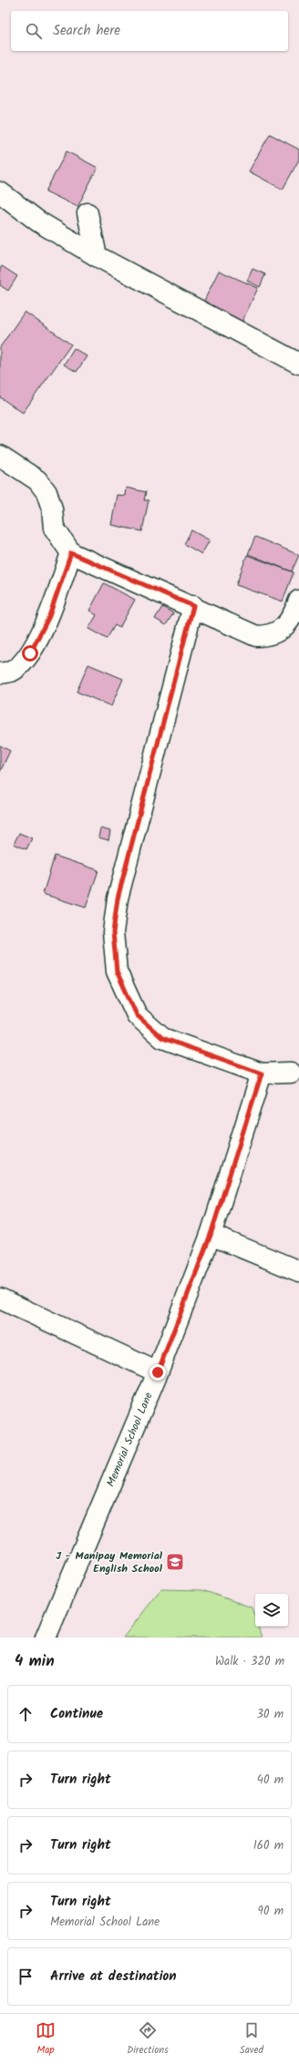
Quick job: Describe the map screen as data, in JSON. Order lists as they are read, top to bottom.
{
  "streets": {
    "street": ["Memorial School Lane"]
  },
  "places": {
    "school or university": ["J - Manipay Memorial English School"]
  },
  "page": {
    "search": "Search here",
    "heading": ["4 min", "Walk · 320 m"],
    "list": [
      ["Continue", "30 m"],
      ["Turn right", "40 m"],
      ["Turn right", "160 m"],
      ["Turn right", "Memorial School Lane", "90 m"],
      "Arrive at destination"
    ],
    "nav": ["Map", "Directions", "Saved"]
  }
}
